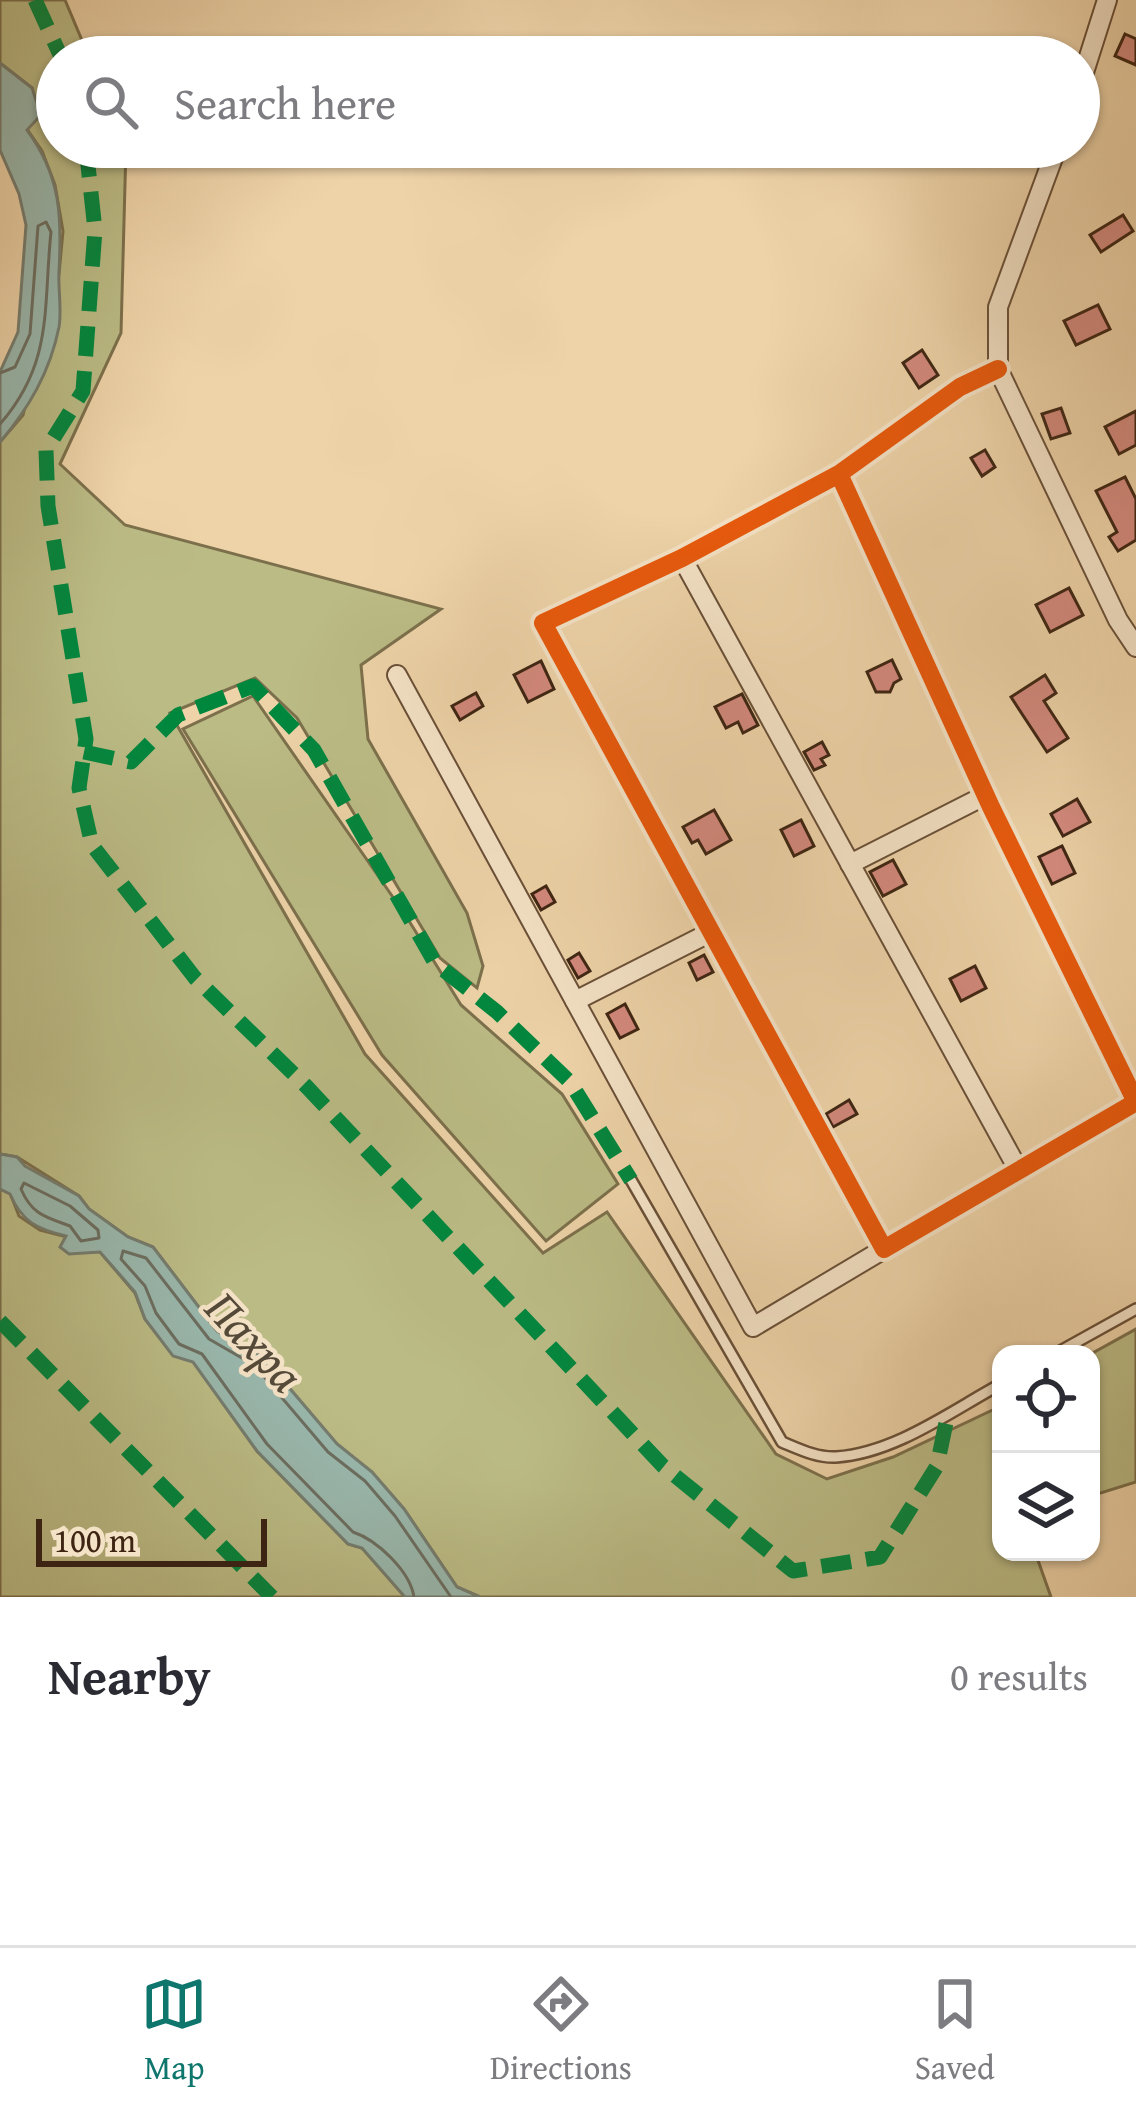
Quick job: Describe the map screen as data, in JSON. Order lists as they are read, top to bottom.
{
  "water": ["Пахра"],
  "scale_bar": "100 m",
  "page": {
    "search": "Search here",
    "scale": "100 m",
    "heading": ["Nearby", "0 results"],
    "nav": ["Map", "Directions", "Saved"]
  }
}
